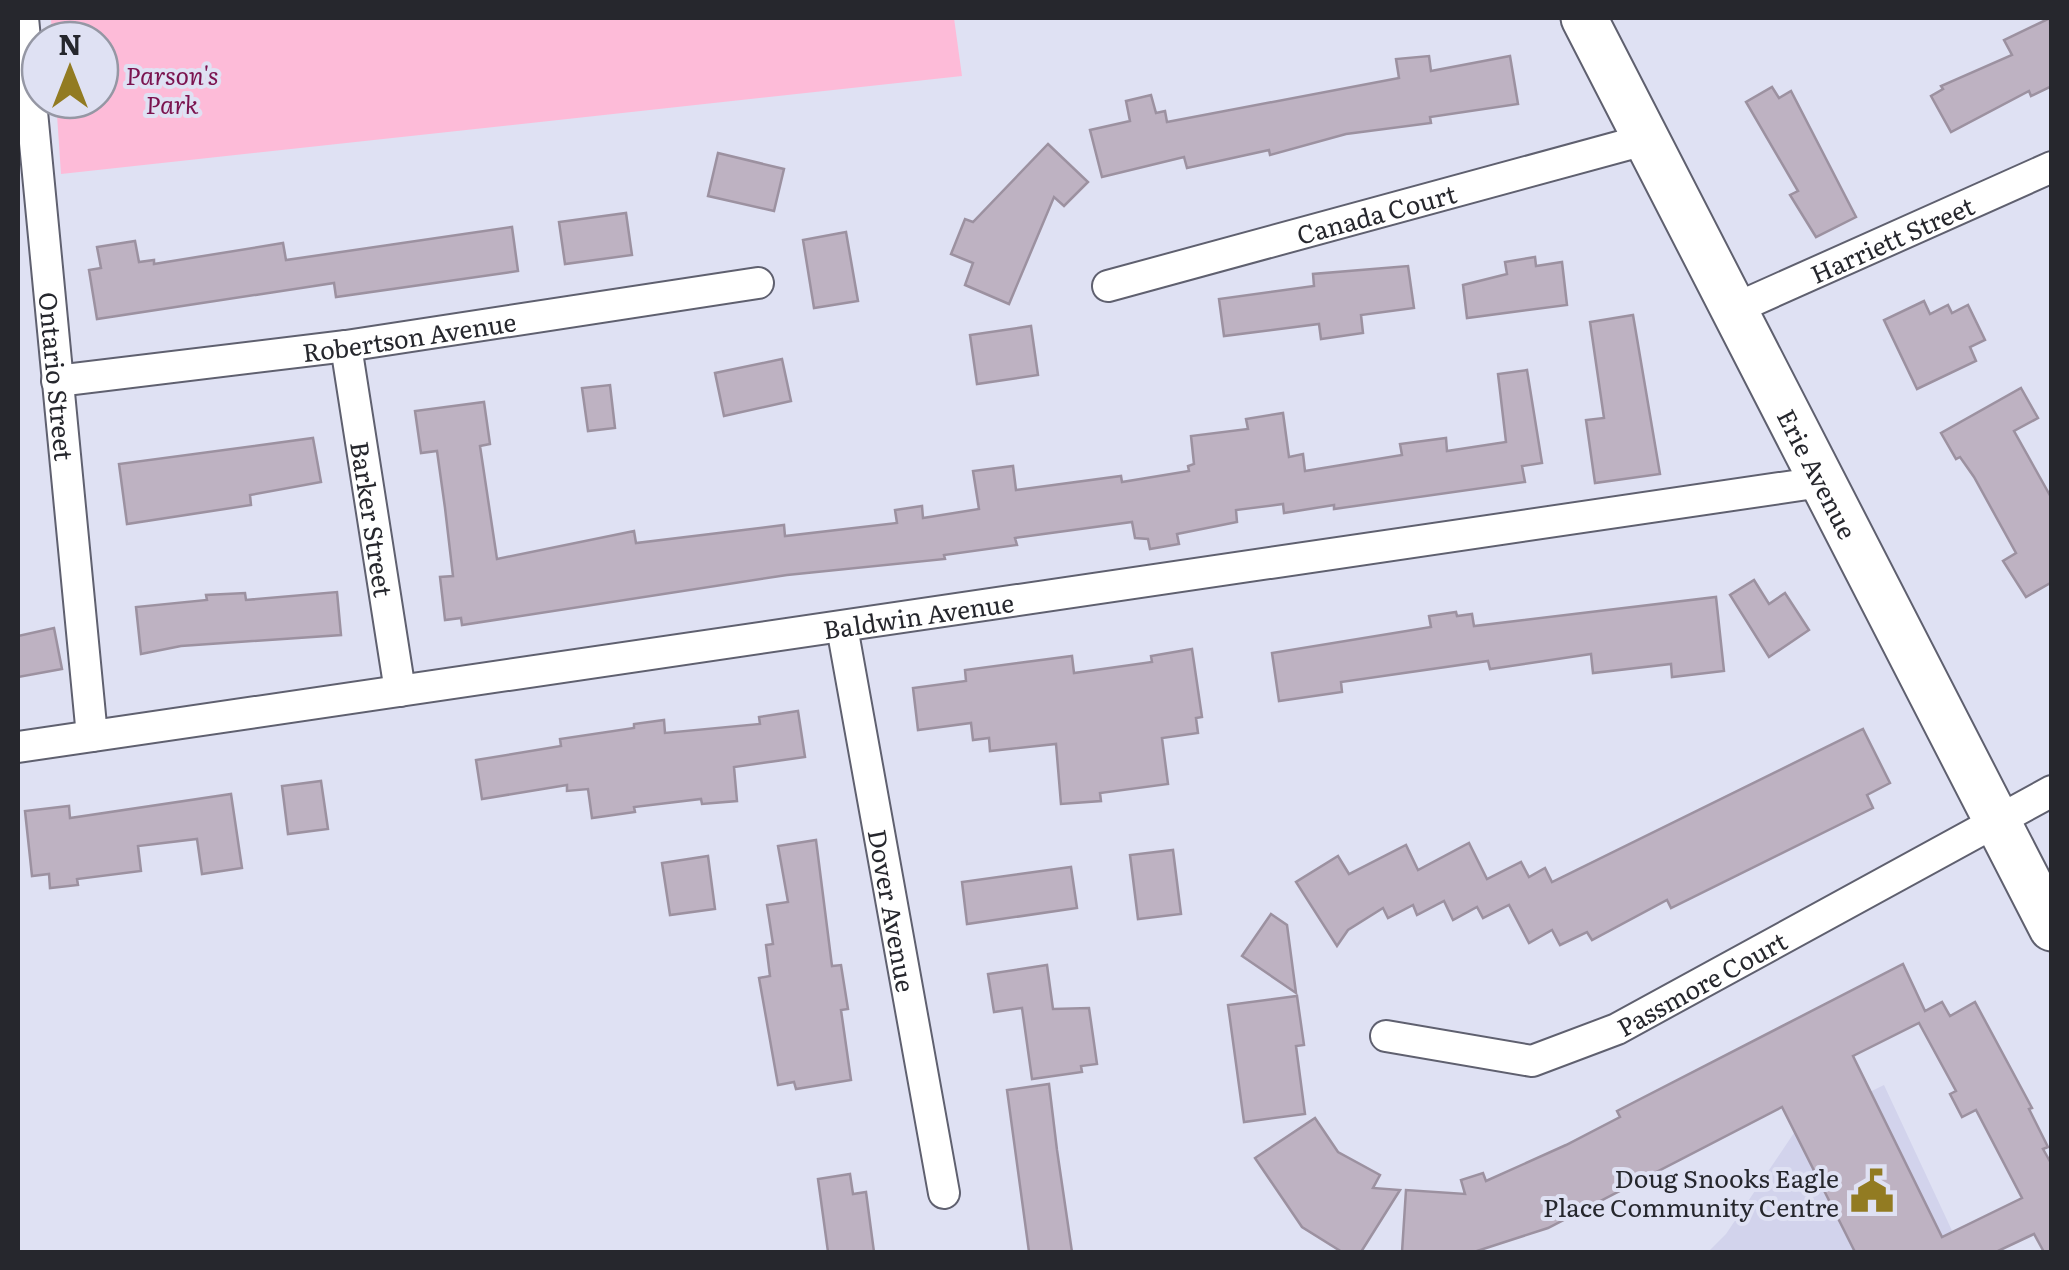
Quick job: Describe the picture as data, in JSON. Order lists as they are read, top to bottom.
{
  "streets": {
    "main road": ["Erie Avenue"],
    "street": [
      "Canada Court",
      "Harriett Street",
      "Robertson Avenue",
      "Ontario Street",
      "Barker Street",
      "Baldwin Avenue",
      "Dover Avenue",
      "Passmore Court"
    ]
  },
  "crossings": [
    ["Canada Court", "Erie Avenue"],
    ["Harriett Street", "Erie Avenue"],
    ["Robertson Avenue", "Ontario Street"],
    ["Robertson Avenue", "Barker Street"],
    ["Ontario Street", "Baldwin Avenue"],
    ["Erie Avenue", "Baldwin Avenue"],
    ["Erie Avenue", "Passmore Court"],
    ["Barker Street", "Baldwin Avenue"],
    ["Baldwin Avenue", "Dover Avenue"]
  ],
  "parks": ["Parson's Park"],
  "places": {
    "public building": ["Doug Snooks Eagle Place Community Centre"]
  },
  "north": "top"
}
